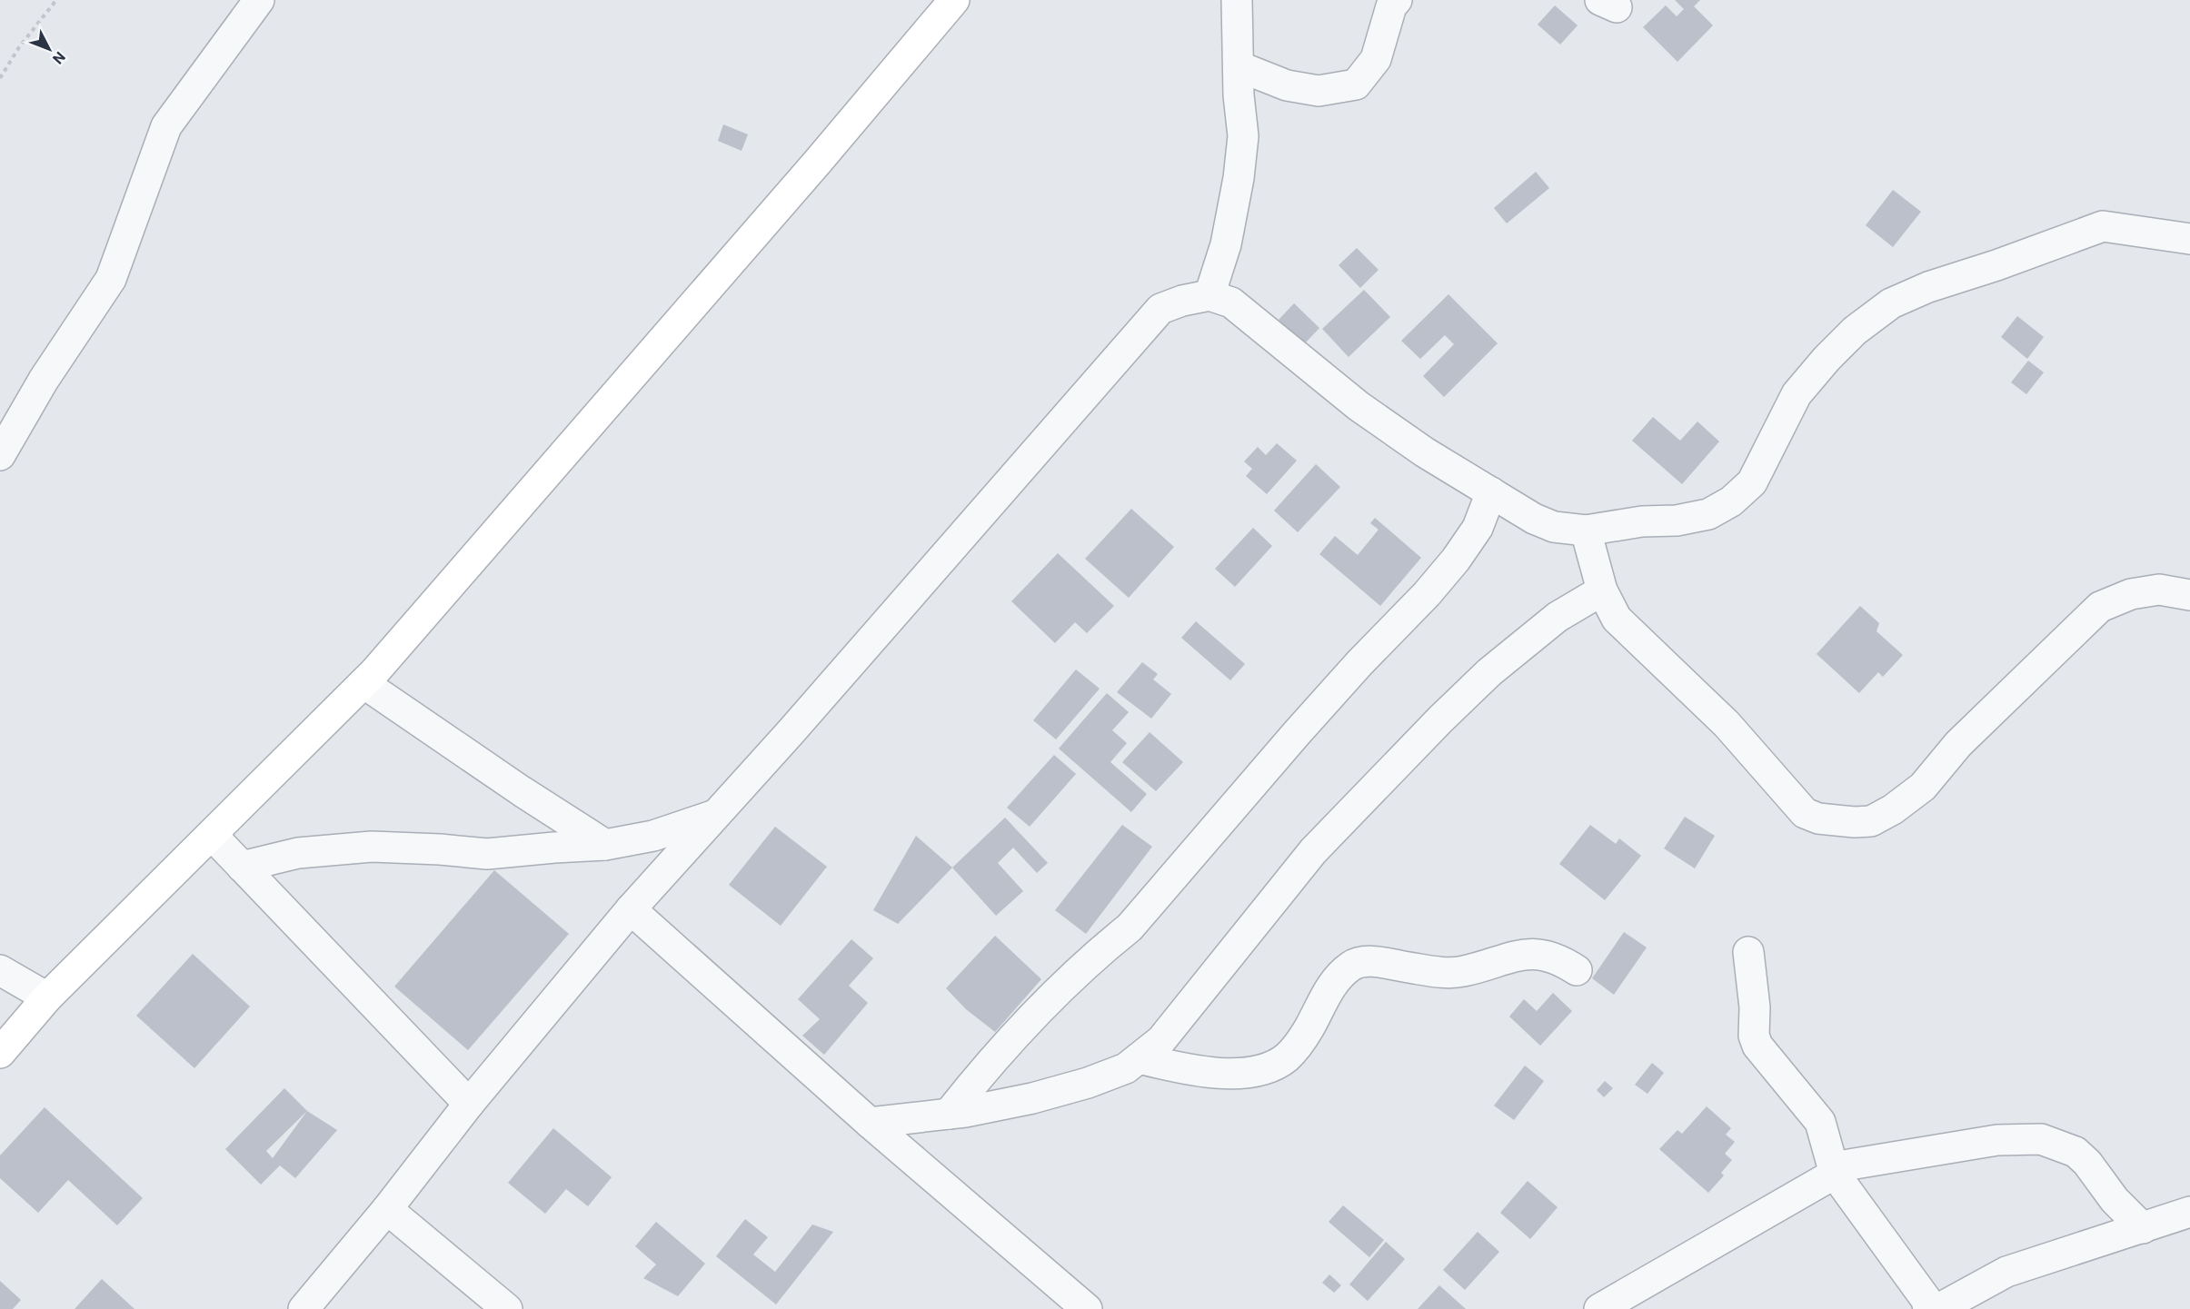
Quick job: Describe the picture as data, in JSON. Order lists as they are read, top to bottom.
{
  "north": "bottom right"
}
